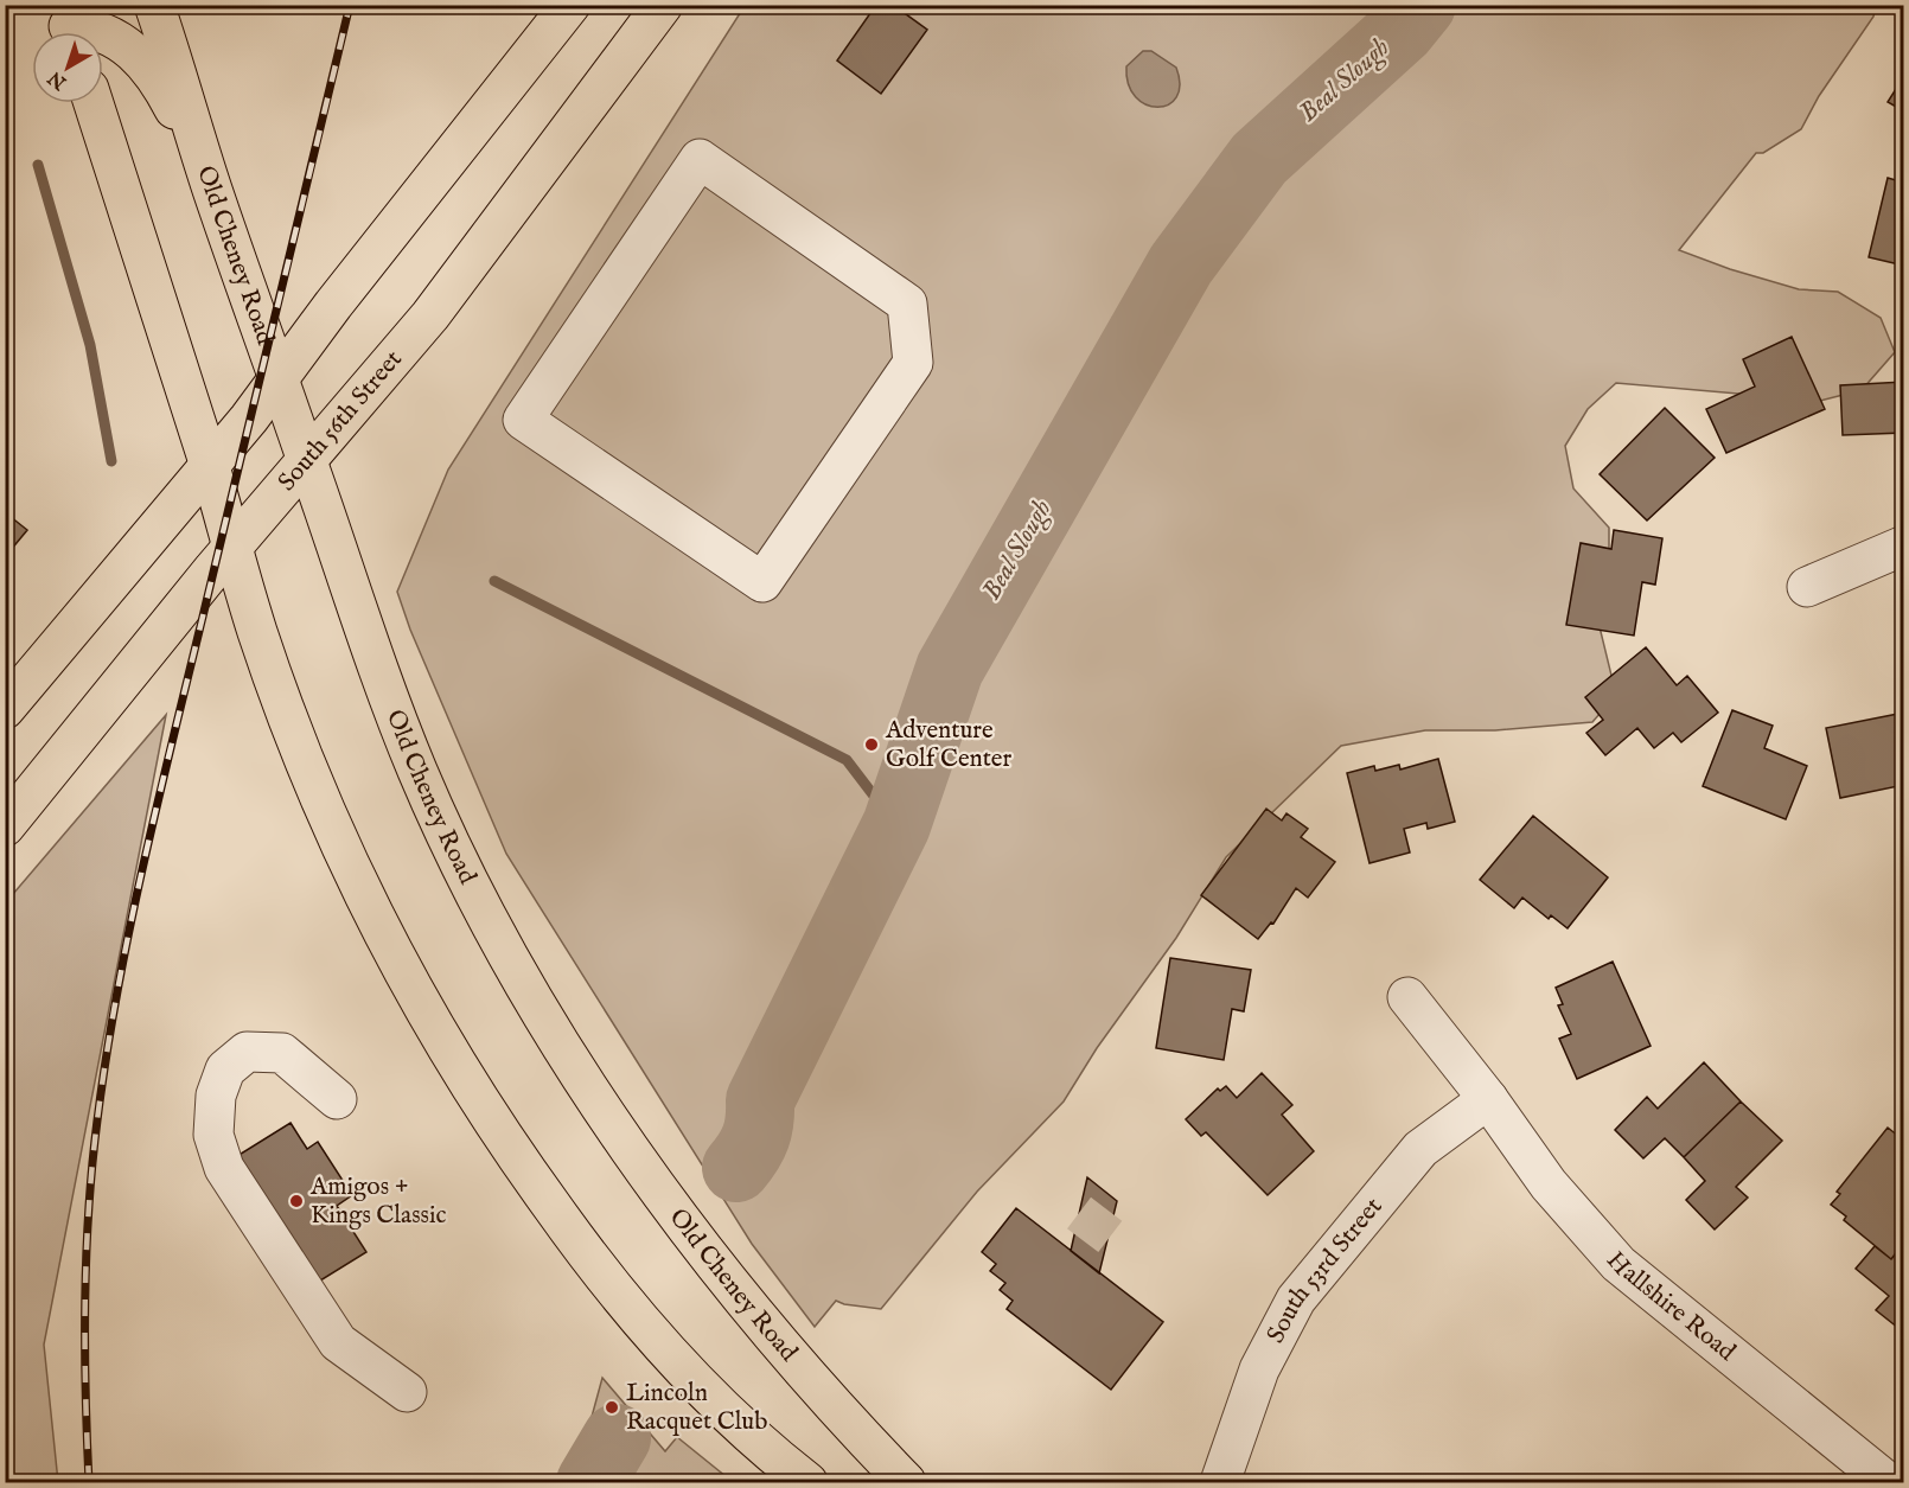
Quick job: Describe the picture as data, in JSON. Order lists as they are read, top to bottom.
{
  "streets": {
    "main road": ["Old Cheney Road", "South 56th Street"],
    "street": ["South 53rd Street", "Hallshire Road"]
  },
  "crossings": [
    ["Old Cheney Road", "South 56th Street"],
    ["South 53rd Street", "Hallshire Road"]
  ],
  "water": ["Beal Slough"],
  "places": ["Adventure Golf Center", "Amigos + Kings Classic", "Lincoln Racquet Club"],
  "north": "bottom left"
}
